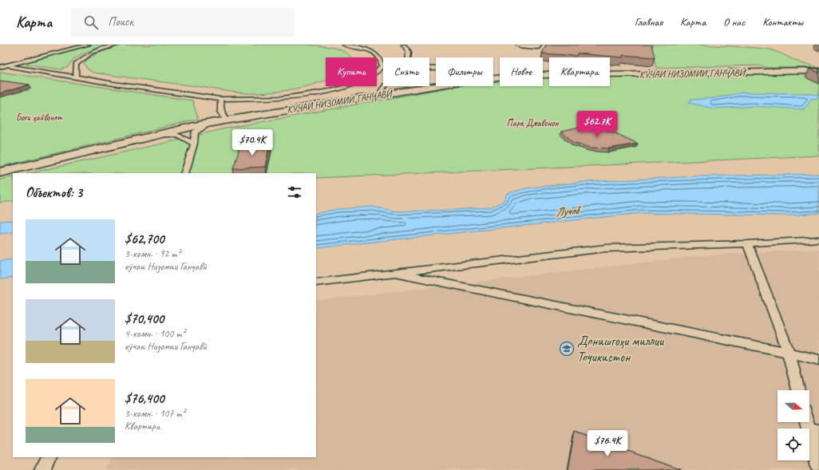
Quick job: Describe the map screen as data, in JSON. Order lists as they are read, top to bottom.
{
  "streets": {
    "street": ["КӮЧАИ НИЗОМИИ ГАНҶАВӢ"]
  },
  "water": ["Лучоб"],
  "parks": ["Боғи ҳайвонот", "Парк Джавонон"],
  "places": {
    "school or university": ["Донишгоҳи миллии Тоҷикистон"]
  },
  "north": "right",
  "page": {
    "header": "Карта",
    "search": "Поиск",
    "nav": [
      "Главная",
      "Карта",
      "О нас",
      "Контакты"
    ],
    "chip": [
      "Купить",
      "Снять",
      "Фильтры",
      "Новое",
      "Квартира"
    ],
    "price": ["$62.7K", "$70.4K", "$76.4K"],
    "heading": "Объектов: 3",
    "list": [
      {
        "name": "$62,700",
        "note": "3-комн. · 92 m² · кӯчаи Низомии Ганҷавӣ"
      },
      {
        "name": "$70,400",
        "note": "4-комн. · 100 m² · кӯчаи Низомии Ганҷавӣ"
      },
      {
        "name": "$76,400",
        "note": "3-комн. · 107 m² · Квартира"
      }
    ]
  }
}
